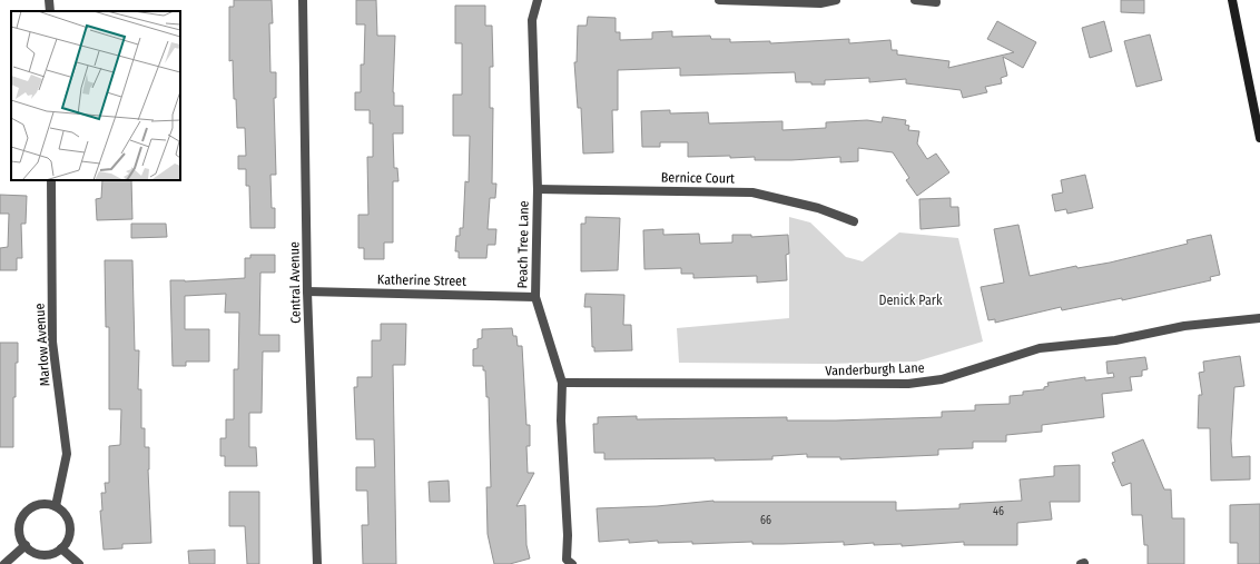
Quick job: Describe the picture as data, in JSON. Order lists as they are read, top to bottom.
{
  "streets": {
    "street": [
      "Bernice Court",
      "Peach Tree Lane",
      "Katherine Street",
      "Central Avenue",
      "Marlow Avenue",
      "Vanderburgh Lane"
    ]
  },
  "crossings": [
    ["Bernice Court", "Peach Tree Lane"],
    ["Peach Tree Lane", "Katherine Street"],
    ["Peach Tree Lane", "Vanderburgh Lane"],
    ["Katherine Street", "Central Avenue"]
  ],
  "parks": ["Denick Park"],
  "house_numbers": ["46", "66"]
}
